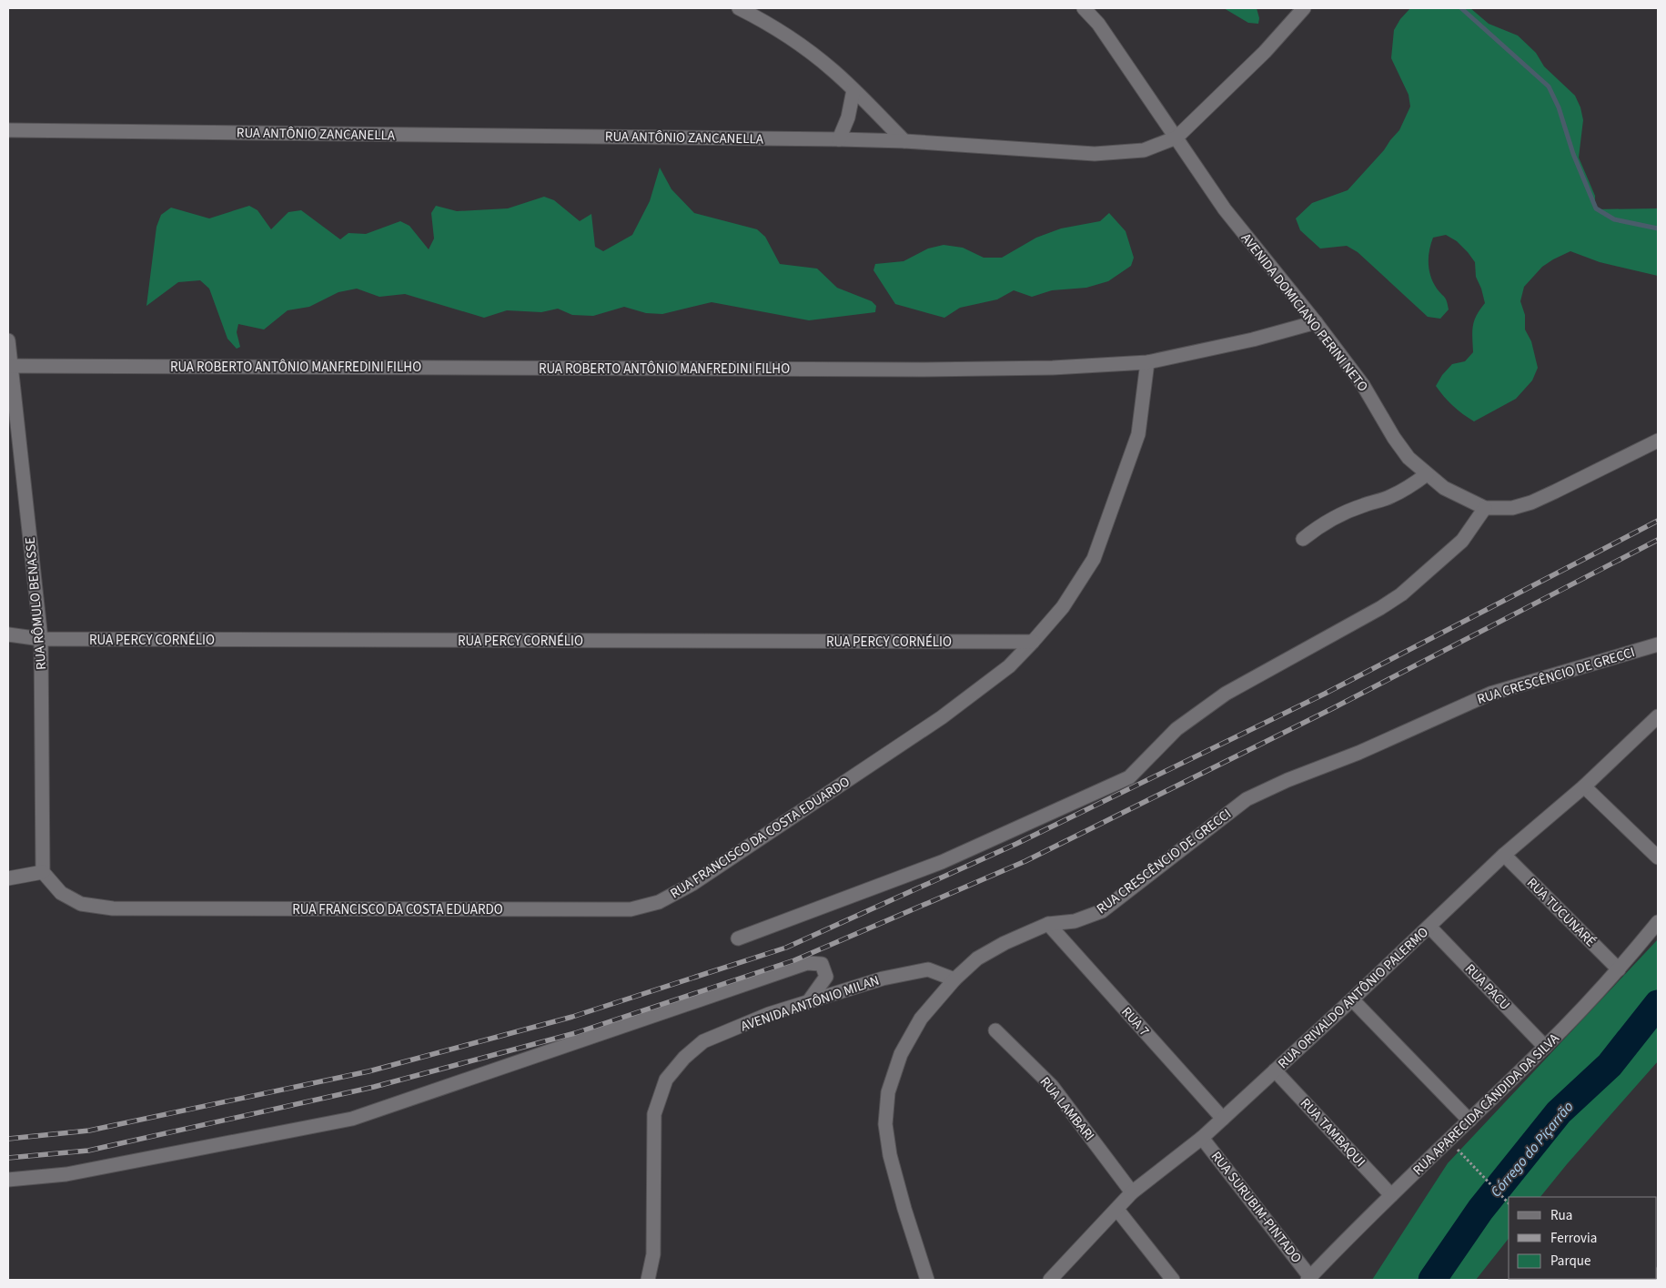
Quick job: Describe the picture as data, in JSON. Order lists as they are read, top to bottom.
{
  "streets": {
    "street": [
      "RUA ANTÔNIO ZANCANELLA",
      "AVENIDA DOMICIANO PERINI NETO",
      "RUA ROBERTO ANTÔNIO MANFREDINI FILHO",
      "RUA RÔMULO BENASSE",
      "RUA PERCY CORNÉLIO",
      "RUA CRESCÊNCIO DE GRECCI",
      "RUA FRANCISCO DA COSTA EDUARDO",
      "RUA TUCUNARÉ",
      "RUA PACU",
      "RUA ORIVALDO ANTÔNIO PALERMO",
      "AVENIDA ANTÔNIO MILAN",
      "RUA 7",
      "RUA APARECIDA CÂNDIDA DA SILVA",
      "RUA LAMBARI",
      "RUA TAMBAQUI",
      "RUA SURUBIM-PINTADO"
    ]
  },
  "crossings": [
    ["RUA ANTÔNIO ZANCANELLA", "AVENIDA DOMICIANO PERINI NETO"],
    ["AVENIDA DOMICIANO PERINI NETO", "RUA ROBERTO ANTÔNIO MANFREDINI FILHO"],
    ["RUA ROBERTO ANTÔNIO MANFREDINI FILHO", "RUA RÔMULO BENASSE"],
    ["RUA ROBERTO ANTÔNIO MANFREDINI FILHO", "RUA FRANCISCO DA COSTA EDUARDO"],
    ["RUA RÔMULO BENASSE", "RUA PERCY CORNÉLIO"],
    ["RUA RÔMULO BENASSE", "RUA FRANCISCO DA COSTA EDUARDO"],
    ["RUA PERCY CORNÉLIO", "RUA FRANCISCO DA COSTA EDUARDO"],
    ["RUA CRESCÊNCIO DE GRECCI", "AVENIDA ANTÔNIO MILAN"],
    ["RUA CRESCÊNCIO DE GRECCI", "RUA 7"],
    ["RUA TUCUNARÉ", "RUA ORIVALDO ANTÔNIO PALERMO"],
    ["RUA TUCUNARÉ", "RUA APARECIDA CÂNDIDA DA SILVA"],
    ["RUA PACU", "RUA ORIVALDO ANTÔNIO PALERMO"],
    ["RUA PACU", "RUA APARECIDA CÂNDIDA DA SILVA"],
    ["RUA ORIVALDO ANTÔNIO PALERMO", "RUA 7"],
    ["RUA ORIVALDO ANTÔNIO PALERMO", "RUA LAMBARI"],
    ["RUA ORIVALDO ANTÔNIO PALERMO", "RUA TAMBAQUI"],
    ["RUA ORIVALDO ANTÔNIO PALERMO", "RUA SURUBIM-PINTADO"],
    ["RUA APARECIDA CÂNDIDA DA SILVA", "RUA TAMBAQUI"],
    ["RUA APARECIDA CÂNDIDA DA SILVA", "RUA SURUBIM-PINTADO"]
  ],
  "water": ["Córrego do Piçarrão"],
  "legend": ["Rua", "Ferrovia", "Parque"]
}
